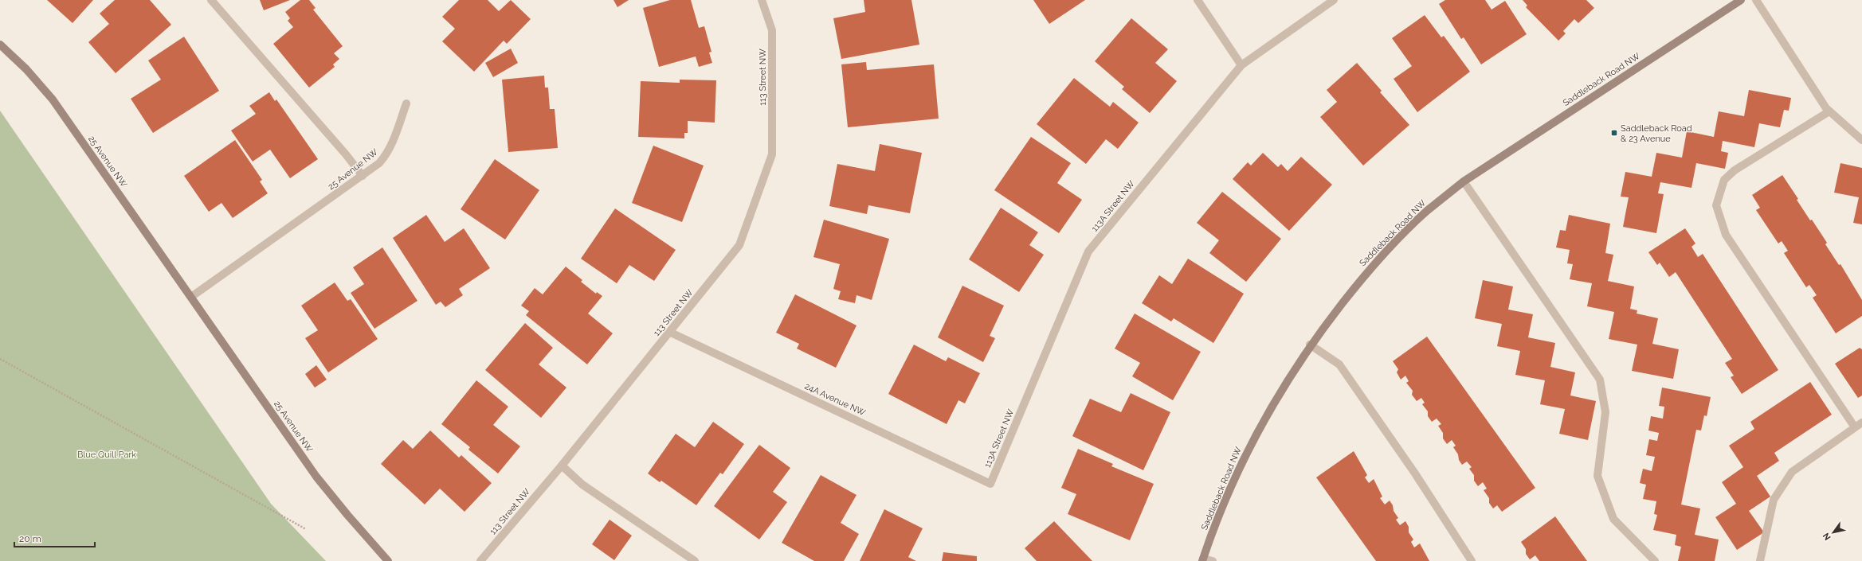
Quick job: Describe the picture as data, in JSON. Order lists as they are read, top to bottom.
{
  "streets": {
    "street": [
      "113 Street NW",
      "Saddleback Road NW",
      "25 Avenue NW",
      "113A Street NW",
      "24A Avenue NW"
    ]
  },
  "crossings": [
    ["113 Street NW", "24A Avenue NW"],
    ["113A Street NW", "24A Avenue NW"]
  ],
  "parks": ["Blue Quill Park"],
  "places": {
    "transit": ["Saddleback Road & 23 Avenue"]
  },
  "scale_bar": "20 m",
  "north": "bottom left"
}
